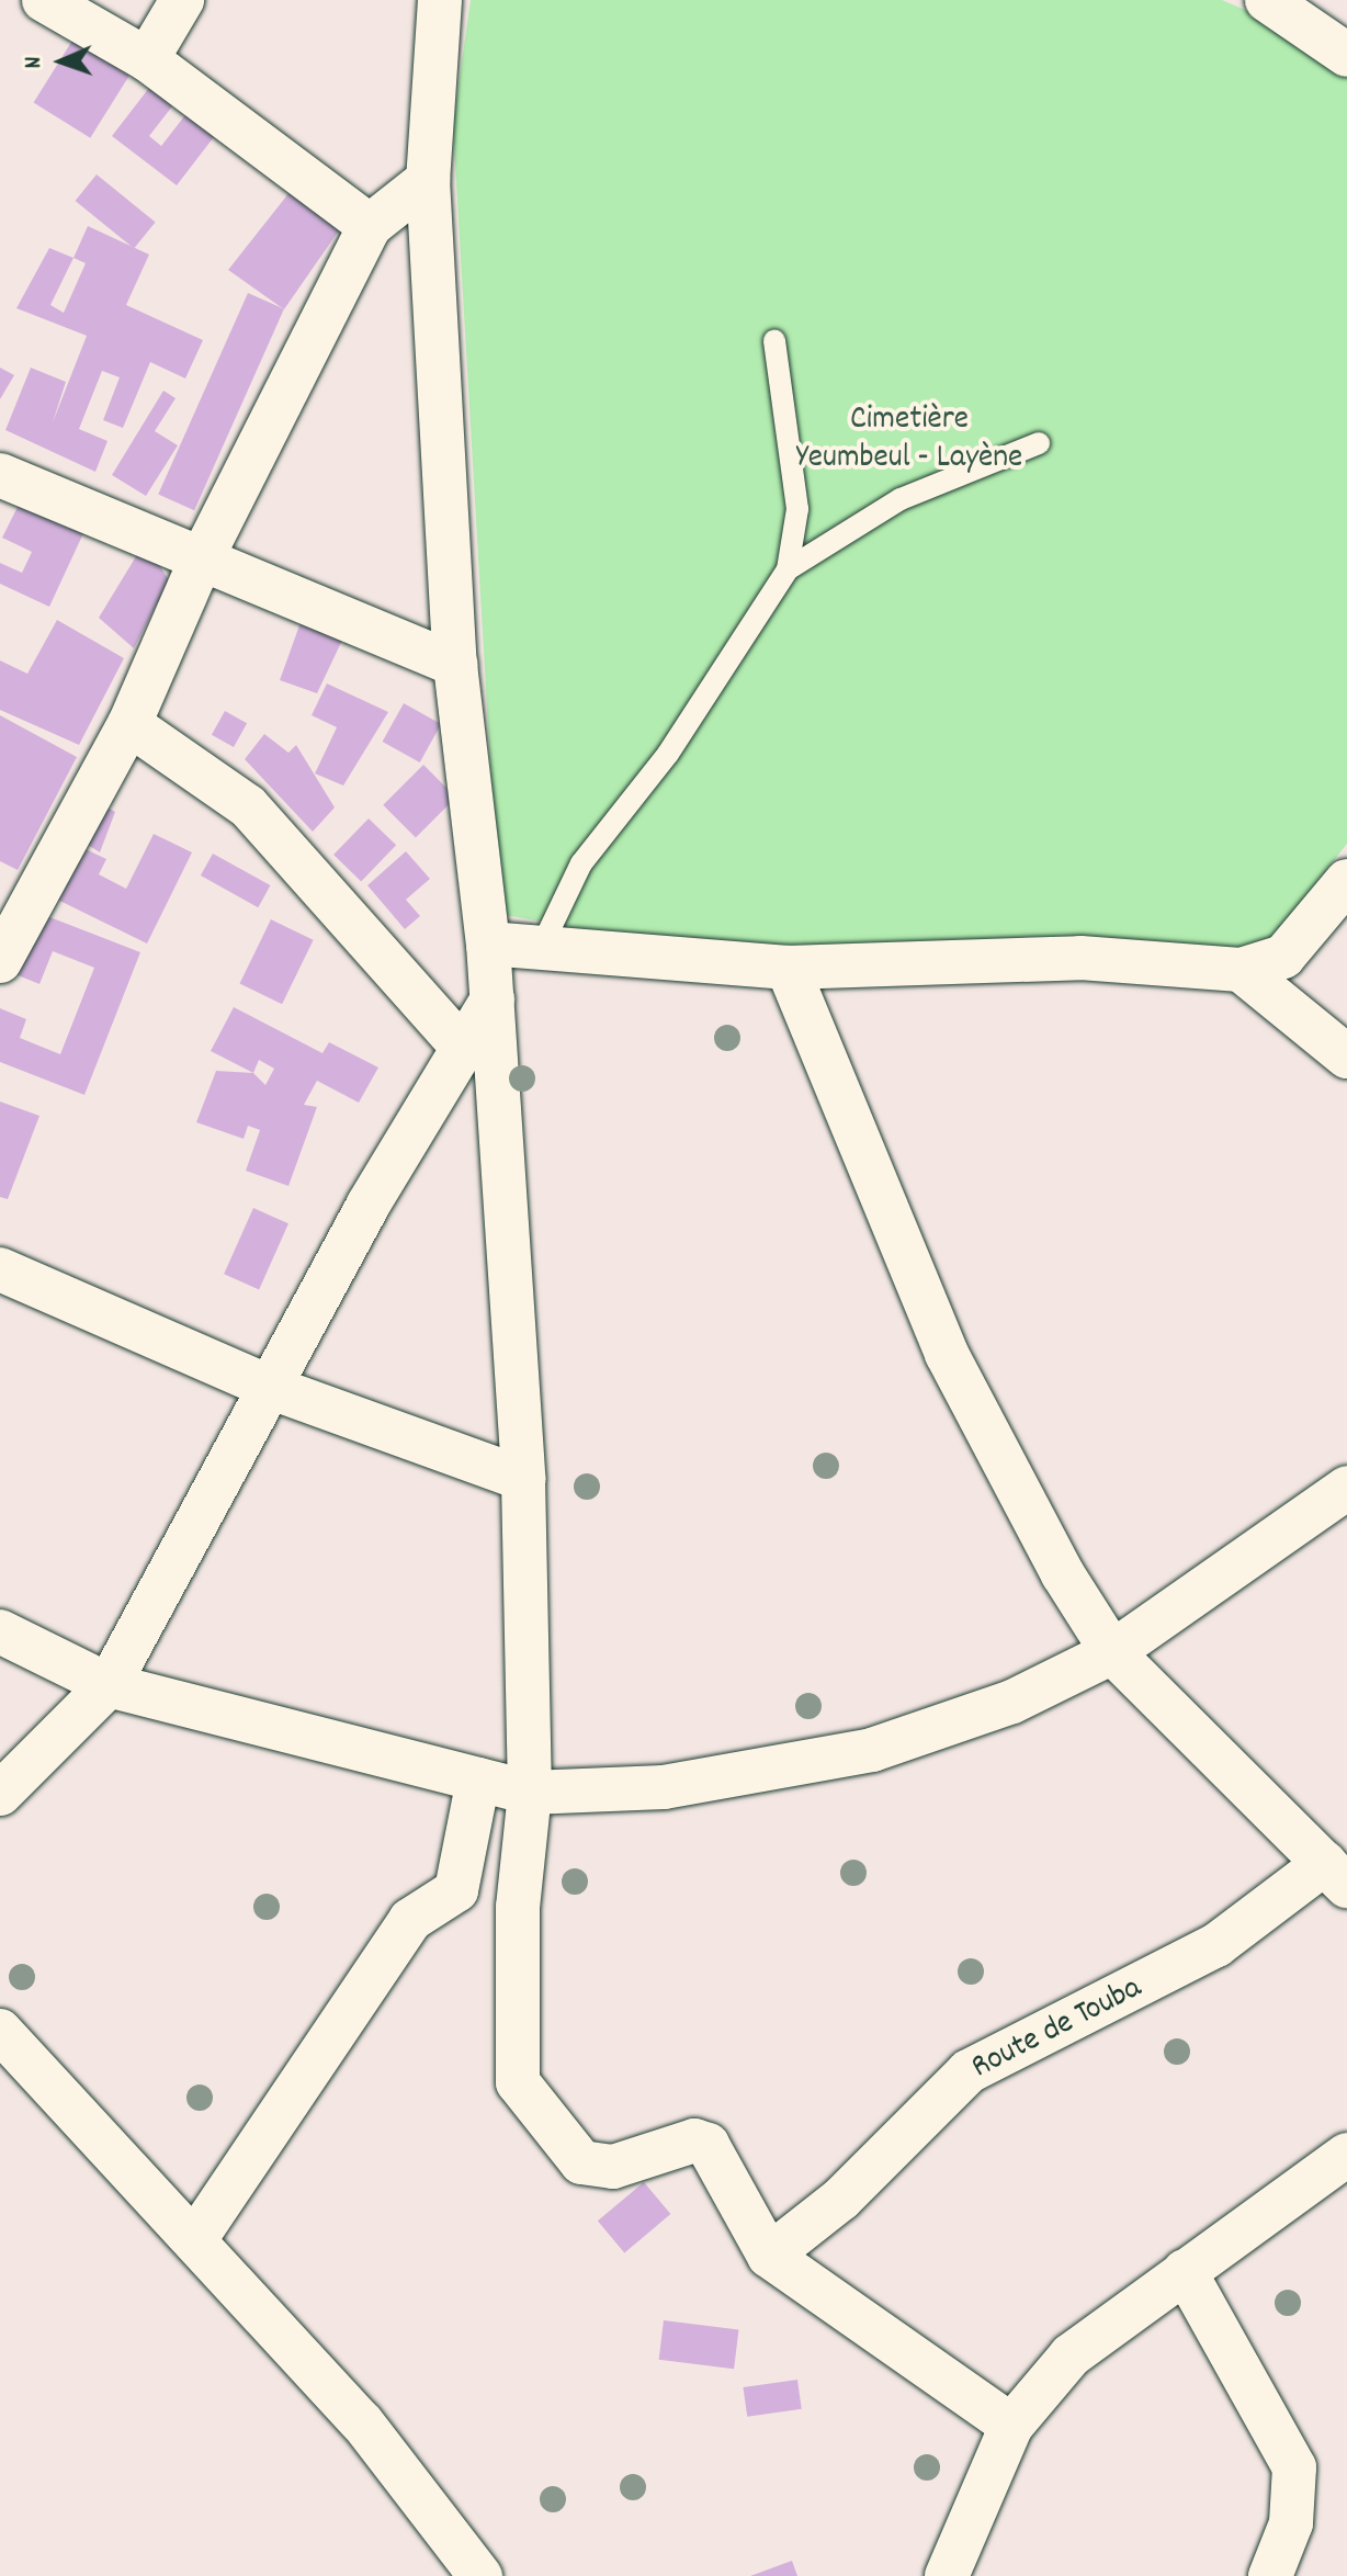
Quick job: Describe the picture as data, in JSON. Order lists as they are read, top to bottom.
{
  "streets": {
    "street": ["Route de Touba"]
  },
  "parks": ["Cimetière Yeumbeul - Layène"],
  "north": "left"
}
